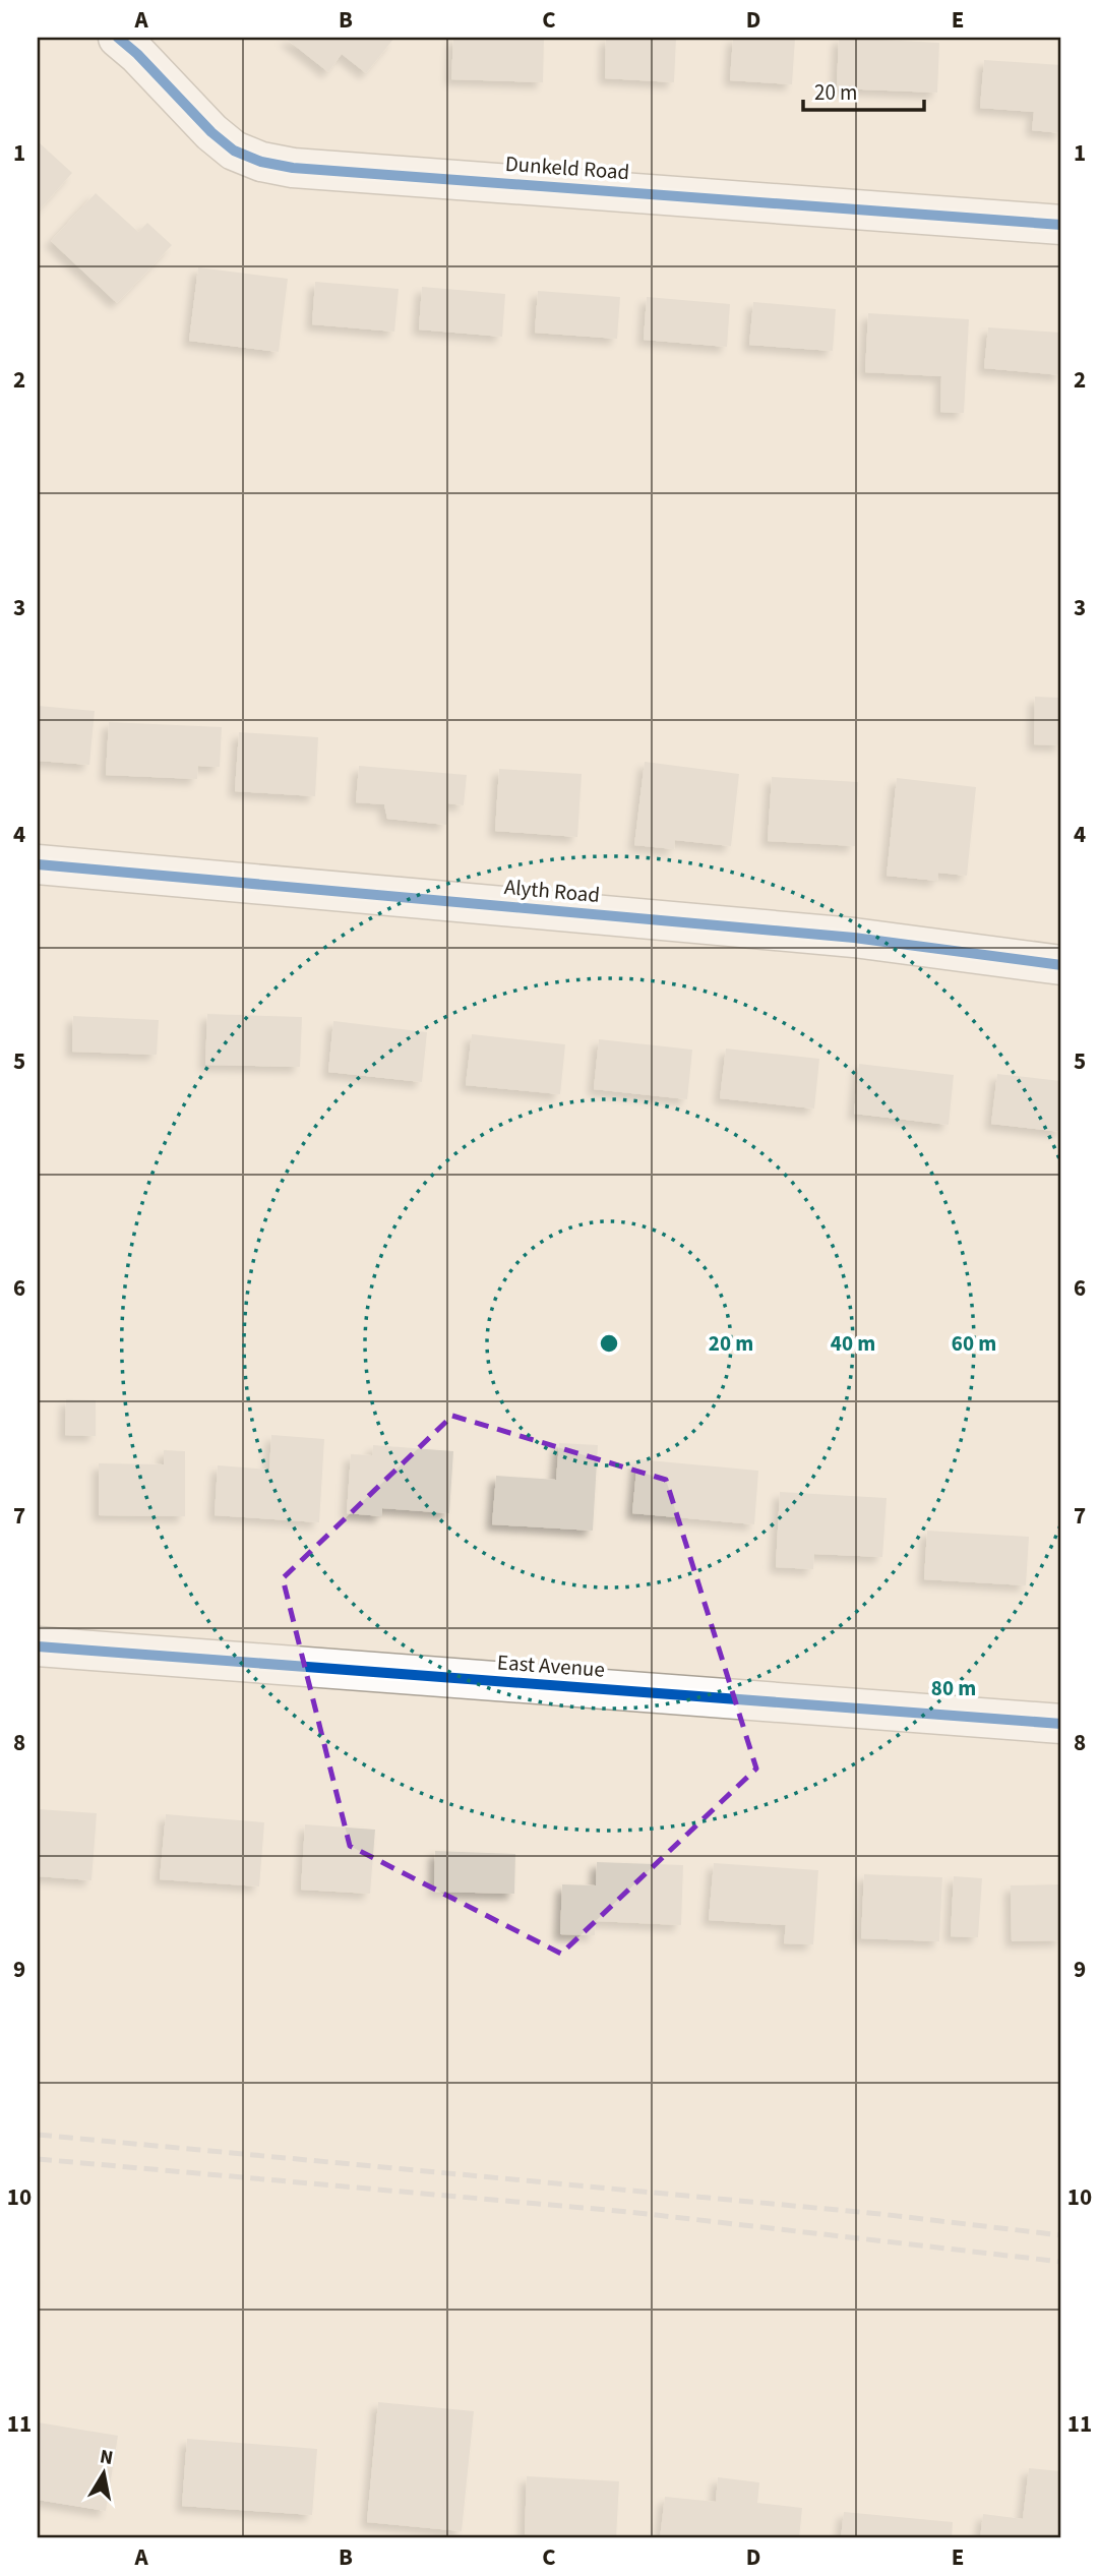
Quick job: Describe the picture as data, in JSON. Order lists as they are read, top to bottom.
{
  "streets": {
    "street": ["Dunkeld Road", "Alyth Road", "East Avenue"]
  },
  "scale_bar": "20 m",
  "north": "top",
  "grid": {
    "columns": [
      "A",
      "B",
      "C",
      "D",
      "E"
    ],
    "rows": [
      "1",
      "2",
      "3",
      "4",
      "5",
      "6",
      "7",
      "8",
      "9",
      "10",
      "11"
    ]
  },
  "rings": [
    "20 m",
    "40 m",
    "60 m",
    "80 m"
  ]
}
